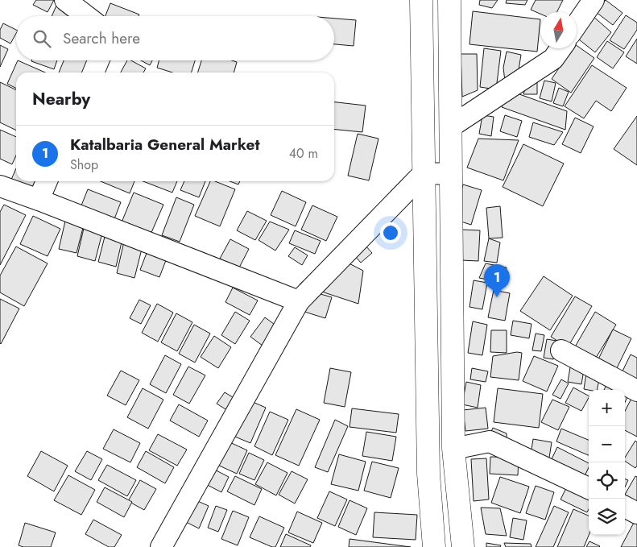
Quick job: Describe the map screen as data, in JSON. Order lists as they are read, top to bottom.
{
  "north": "top",
  "page": {
    "search": "Search here",
    "heading": "Nearby",
    "list": [
      {
        "mark": "1",
        "name": "Katalbaria General Market",
        "note": "Shop",
        "value": "40 m"
      }
    ],
    "pins": "1",
    "map_buttons": ["+", "−"]
  }
}
